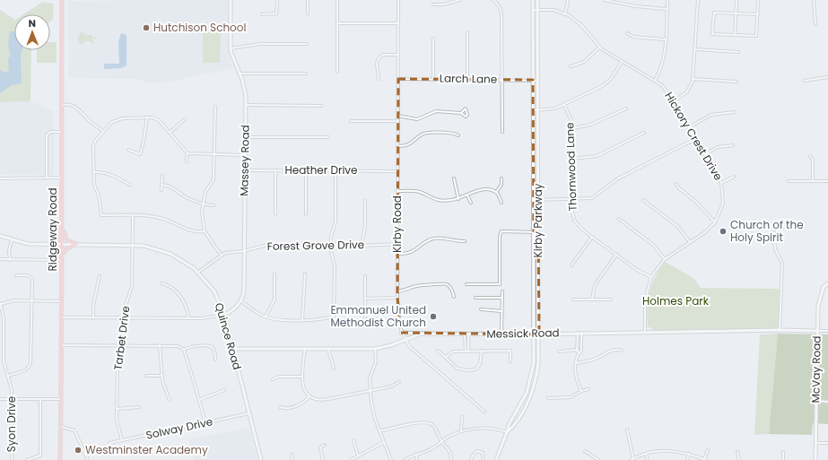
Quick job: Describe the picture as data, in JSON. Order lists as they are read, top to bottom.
{
  "streets": {
    "main road": [
      "Massey Road",
      "Kirby Parkway",
      "Ridgeway Road",
      "Messick Road",
      "Quince Road",
      "McVay Road"
    ],
    "street": [
      "Larch Lane",
      "Hickory Crest Drive",
      "Thornwood Lane",
      "Heather Drive",
      "Kirby Road",
      "Forest Grove Drive",
      "Tarbet Drive",
      "Syon Drive",
      "Solway Drive"
    ]
  },
  "crossings": [
    ["Larch Lane", "Kirby Parkway"],
    ["Larch Lane", "Kirby Road"],
    ["Hickory Crest Drive", "Thornwood Lane"],
    ["Hickory Crest Drive", "Kirby Parkway"],
    ["Hickory Crest Drive", "Messick Road"],
    ["Massey Road", "Heather Drive"],
    ["Massey Road", "Forest Grove Drive"],
    ["Heather Drive", "Kirby Road"],
    ["Kirby Parkway", "Messick Road"],
    ["Kirby Road", "Forest Grove Drive"],
    ["Kirby Road", "Messick Road"],
    ["Ridgeway Road", "Quince Road"],
    ["Forest Grove Drive", "Quince Road"],
    ["Messick Road", "Quince Road"],
    ["Messick Road", "McVay Road"],
    ["Quince Road", "Tarbet Drive"],
    ["Quince Road", "Solway Drive"],
    ["Tarbet Drive", "Solway Drive"]
  ],
  "parks": ["Holmes Park"],
  "places": [
    "Hutchison School",
    "Church of the Holy Spirit",
    "Emmanuel United Methodist Church",
    "Westminster Academy"
  ],
  "north": "top"
}
